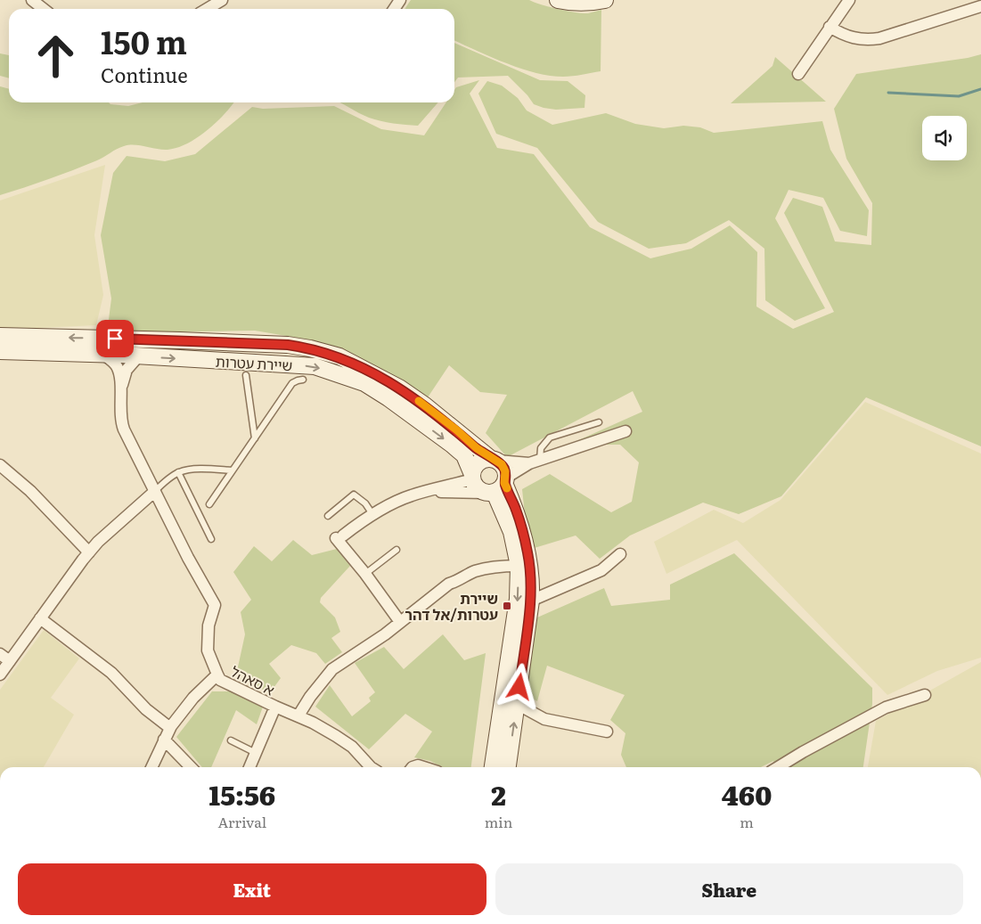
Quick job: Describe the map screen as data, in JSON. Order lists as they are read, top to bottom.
{
  "streets": {
    "main road": ["שיירת עטרות"],
    "street": ["א סאהל"]
  },
  "places": {
    "transit": ["שיירת עטרות/אל דהר"]
  },
  "page": {
    "turn": ["150 m", "Continue"],
    "eta": [
      "15:56",
      "Arrival",
      "2",
      "min",
      "460",
      "m"
    ],
    "buttons": ["Exit", "Share"]
  }
}
